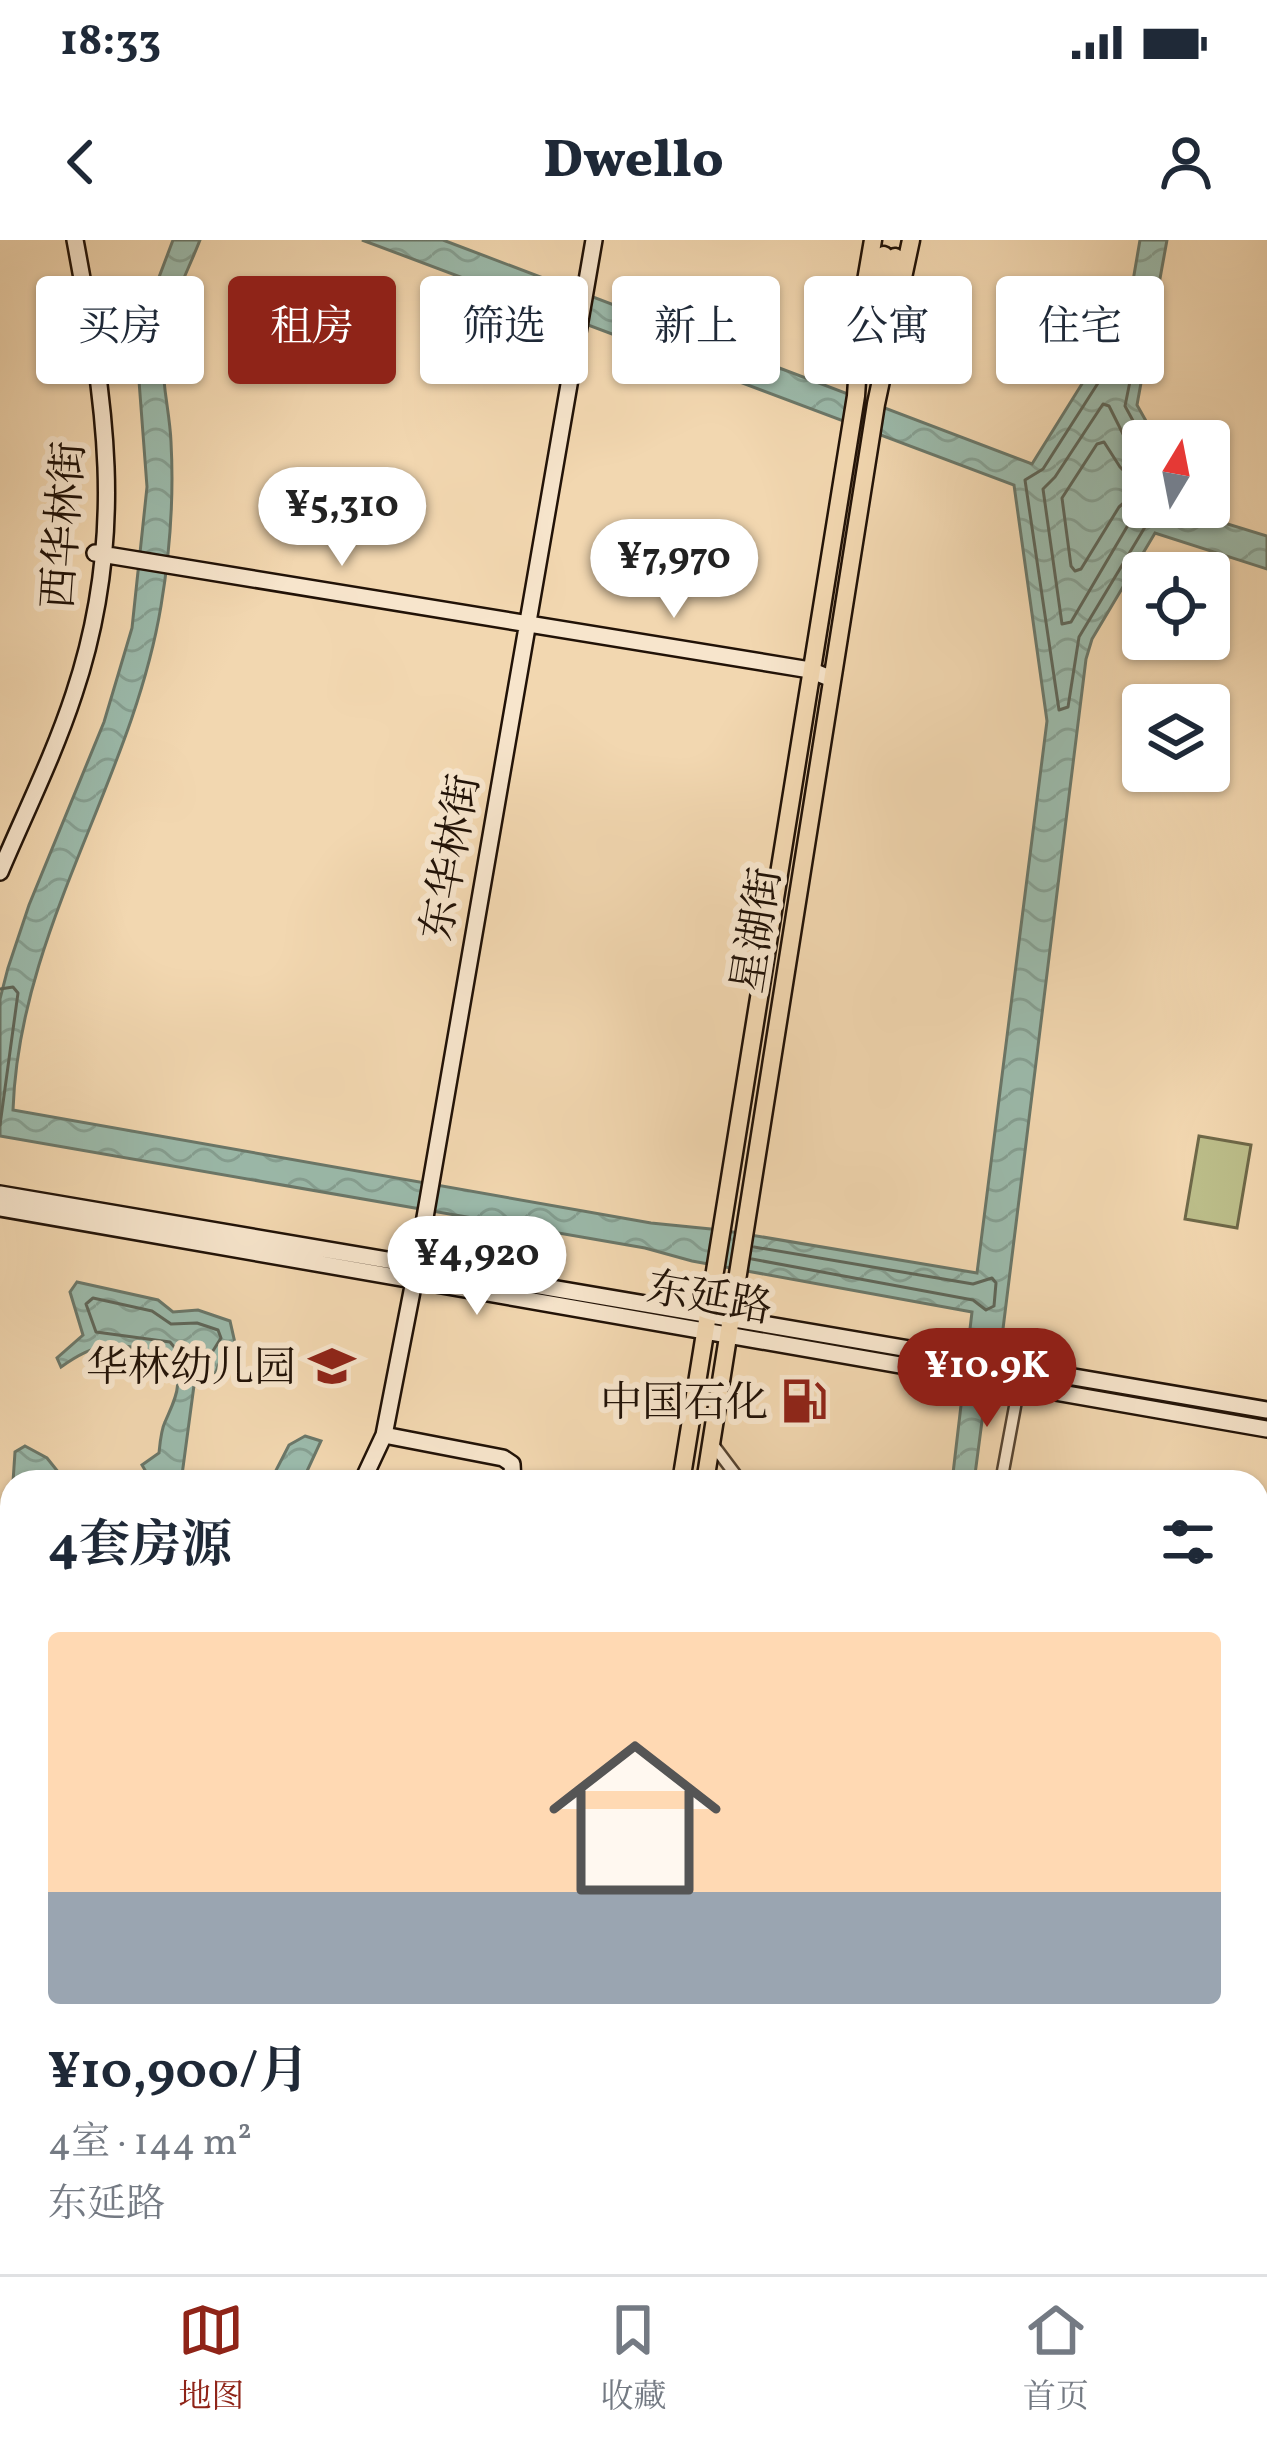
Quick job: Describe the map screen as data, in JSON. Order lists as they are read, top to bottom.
{
  "streets": {
    "main road": [
      "西华林街",
      "东华林街",
      "星湖街",
      "东延路"
    ]
  },
  "crossings": [
    ["东华林街", "东延路"],
    ["星湖街", "东延路"]
  ],
  "places": {
    "school or university": ["华林幼儿园"],
    "fuel station": ["中国石化"]
  },
  "north": "top",
  "page": {
    "status": "18:33",
    "header": "Dwello",
    "chip": [
      "买房",
      "租房",
      "筛选",
      "新上",
      "公寓",
      "住宅"
    ],
    "price": [
      "¥5,310",
      "¥7,970",
      "¥4,920",
      "¥10.9K"
    ],
    "heading": "4套房源",
    "list": [
      {
        "name": "¥10,900/月",
        "note": "4室 · 144 m² · 东延路"
      }
    ],
    "tabs": ["地图", "收藏", "首页"]
  }
}
